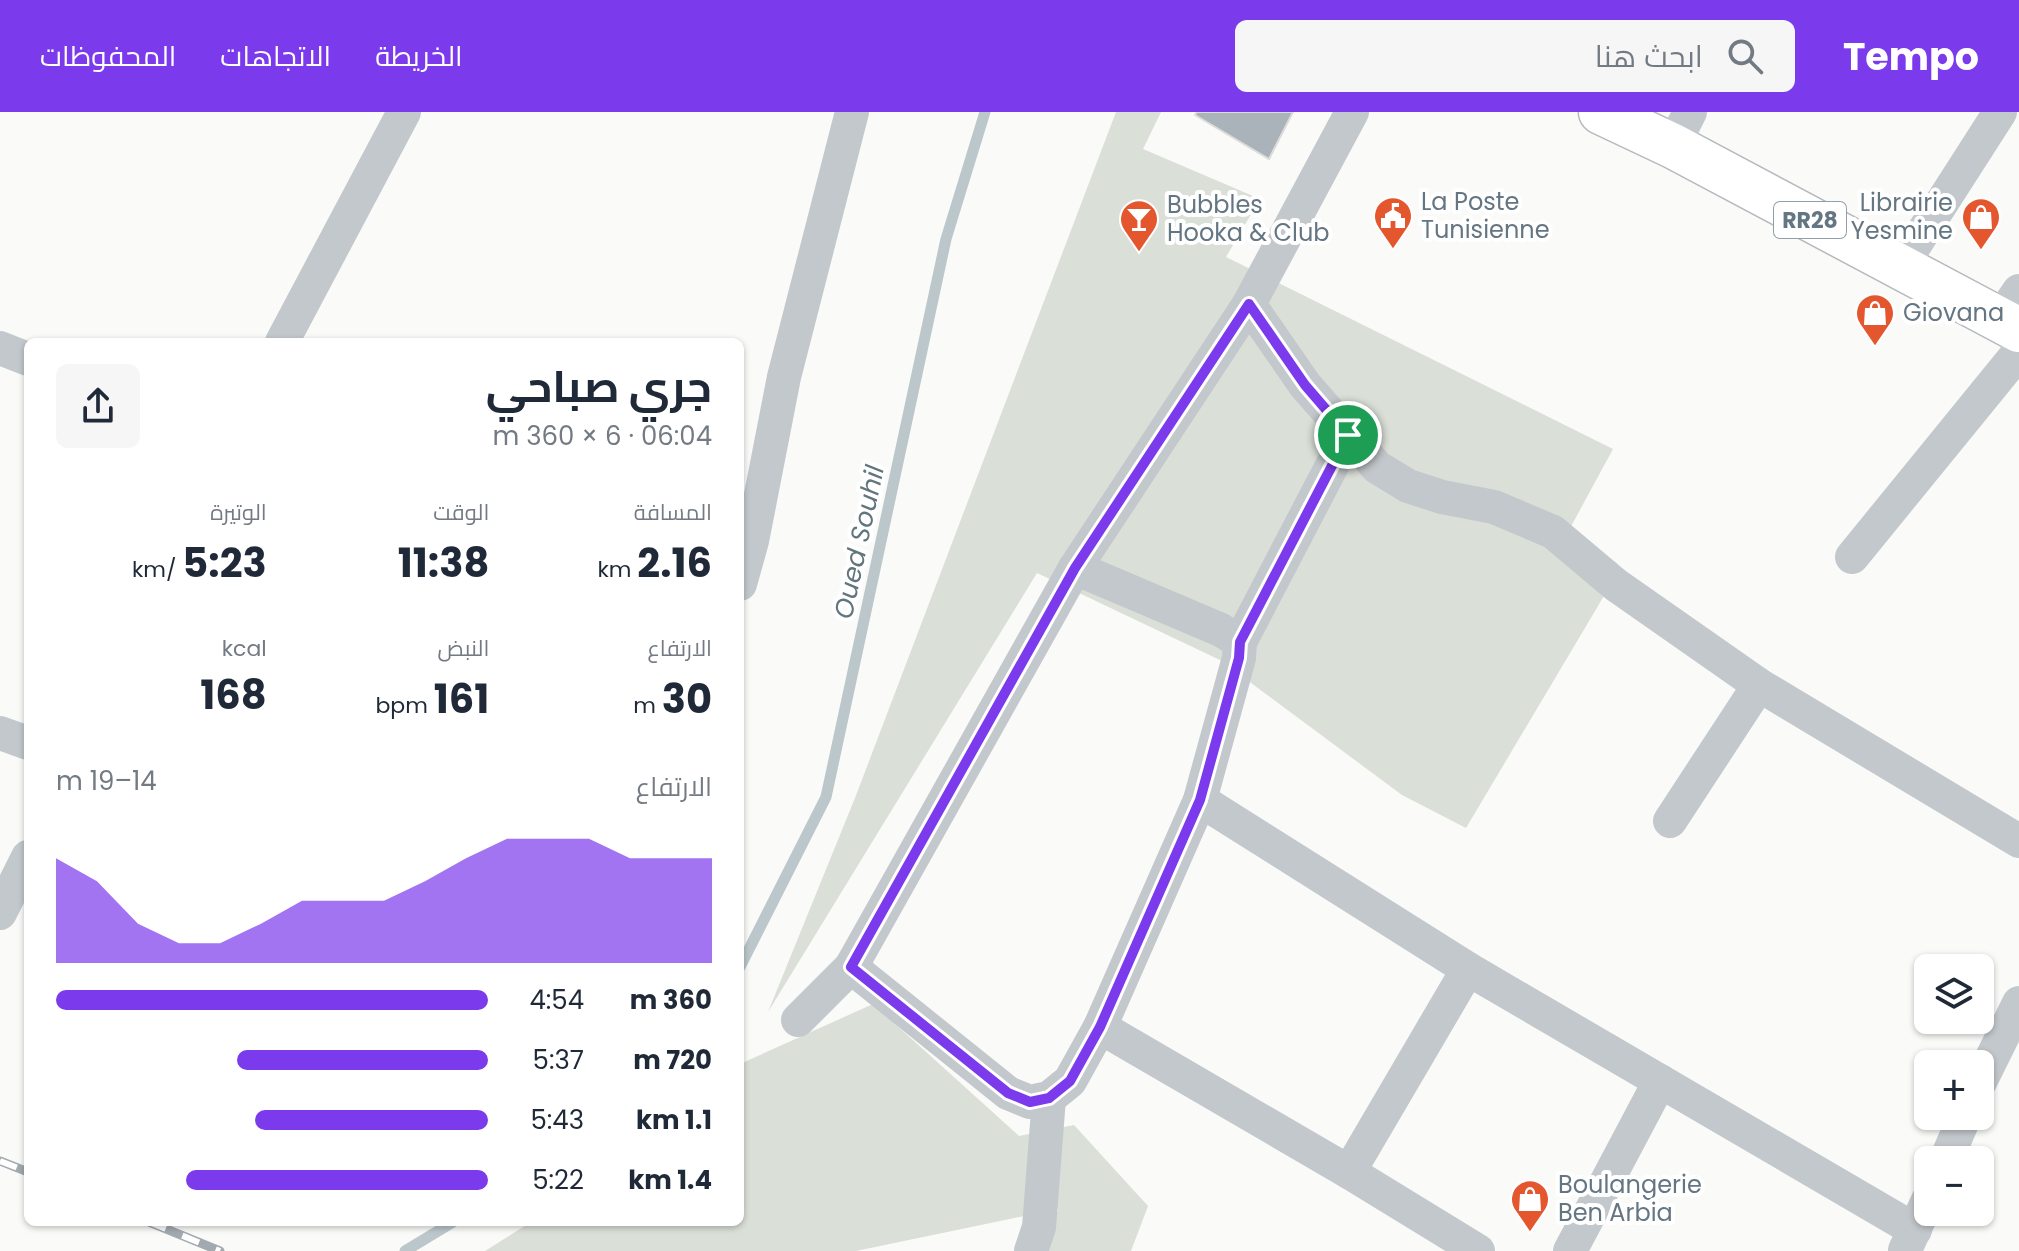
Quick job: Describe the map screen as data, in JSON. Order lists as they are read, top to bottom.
{
  "streets": {
    "main road": ["RR28"]
  },
  "water": ["Oued Souhil"],
  "places": {
    "public building": ["La Poste Tunisienne"],
    "shop": ["Librairie Yesmine", "Giovana", "Boulangerie Ben Arbia"],
    "bar": ["Bubbles Hooka & Club"]
  },
  "page": {
    "header": "Tempo",
    "search": "ابحث هنا",
    "nav": ["الخريطة", "الاتجاهات", "المحفوظات"],
    "heading": ["جري صباحي", "06:04 · 6 × 360 m"],
    "stats": [
      ["المسافة", "2.16 km"],
      ["الوقت", "11:38"],
      ["الوتيرة", "5:23 /km"],
      ["الارتفاع", "30 m"],
      ["النبض", "161 bpm"],
      ["kcal", "168"]
    ],
    "chart": ["الارتفاع", "14–19 m"],
    "map_buttons": ["+", "−"],
    "list": [
      {
        "name": "360 m",
        "note": "4:54"
      },
      {
        "name": "720 m",
        "note": "5:37"
      },
      {
        "name": "1.1 km",
        "note": "5:43"
      },
      {
        "name": "1.4 km",
        "note": "5:22"
      }
    ]
  }
}
